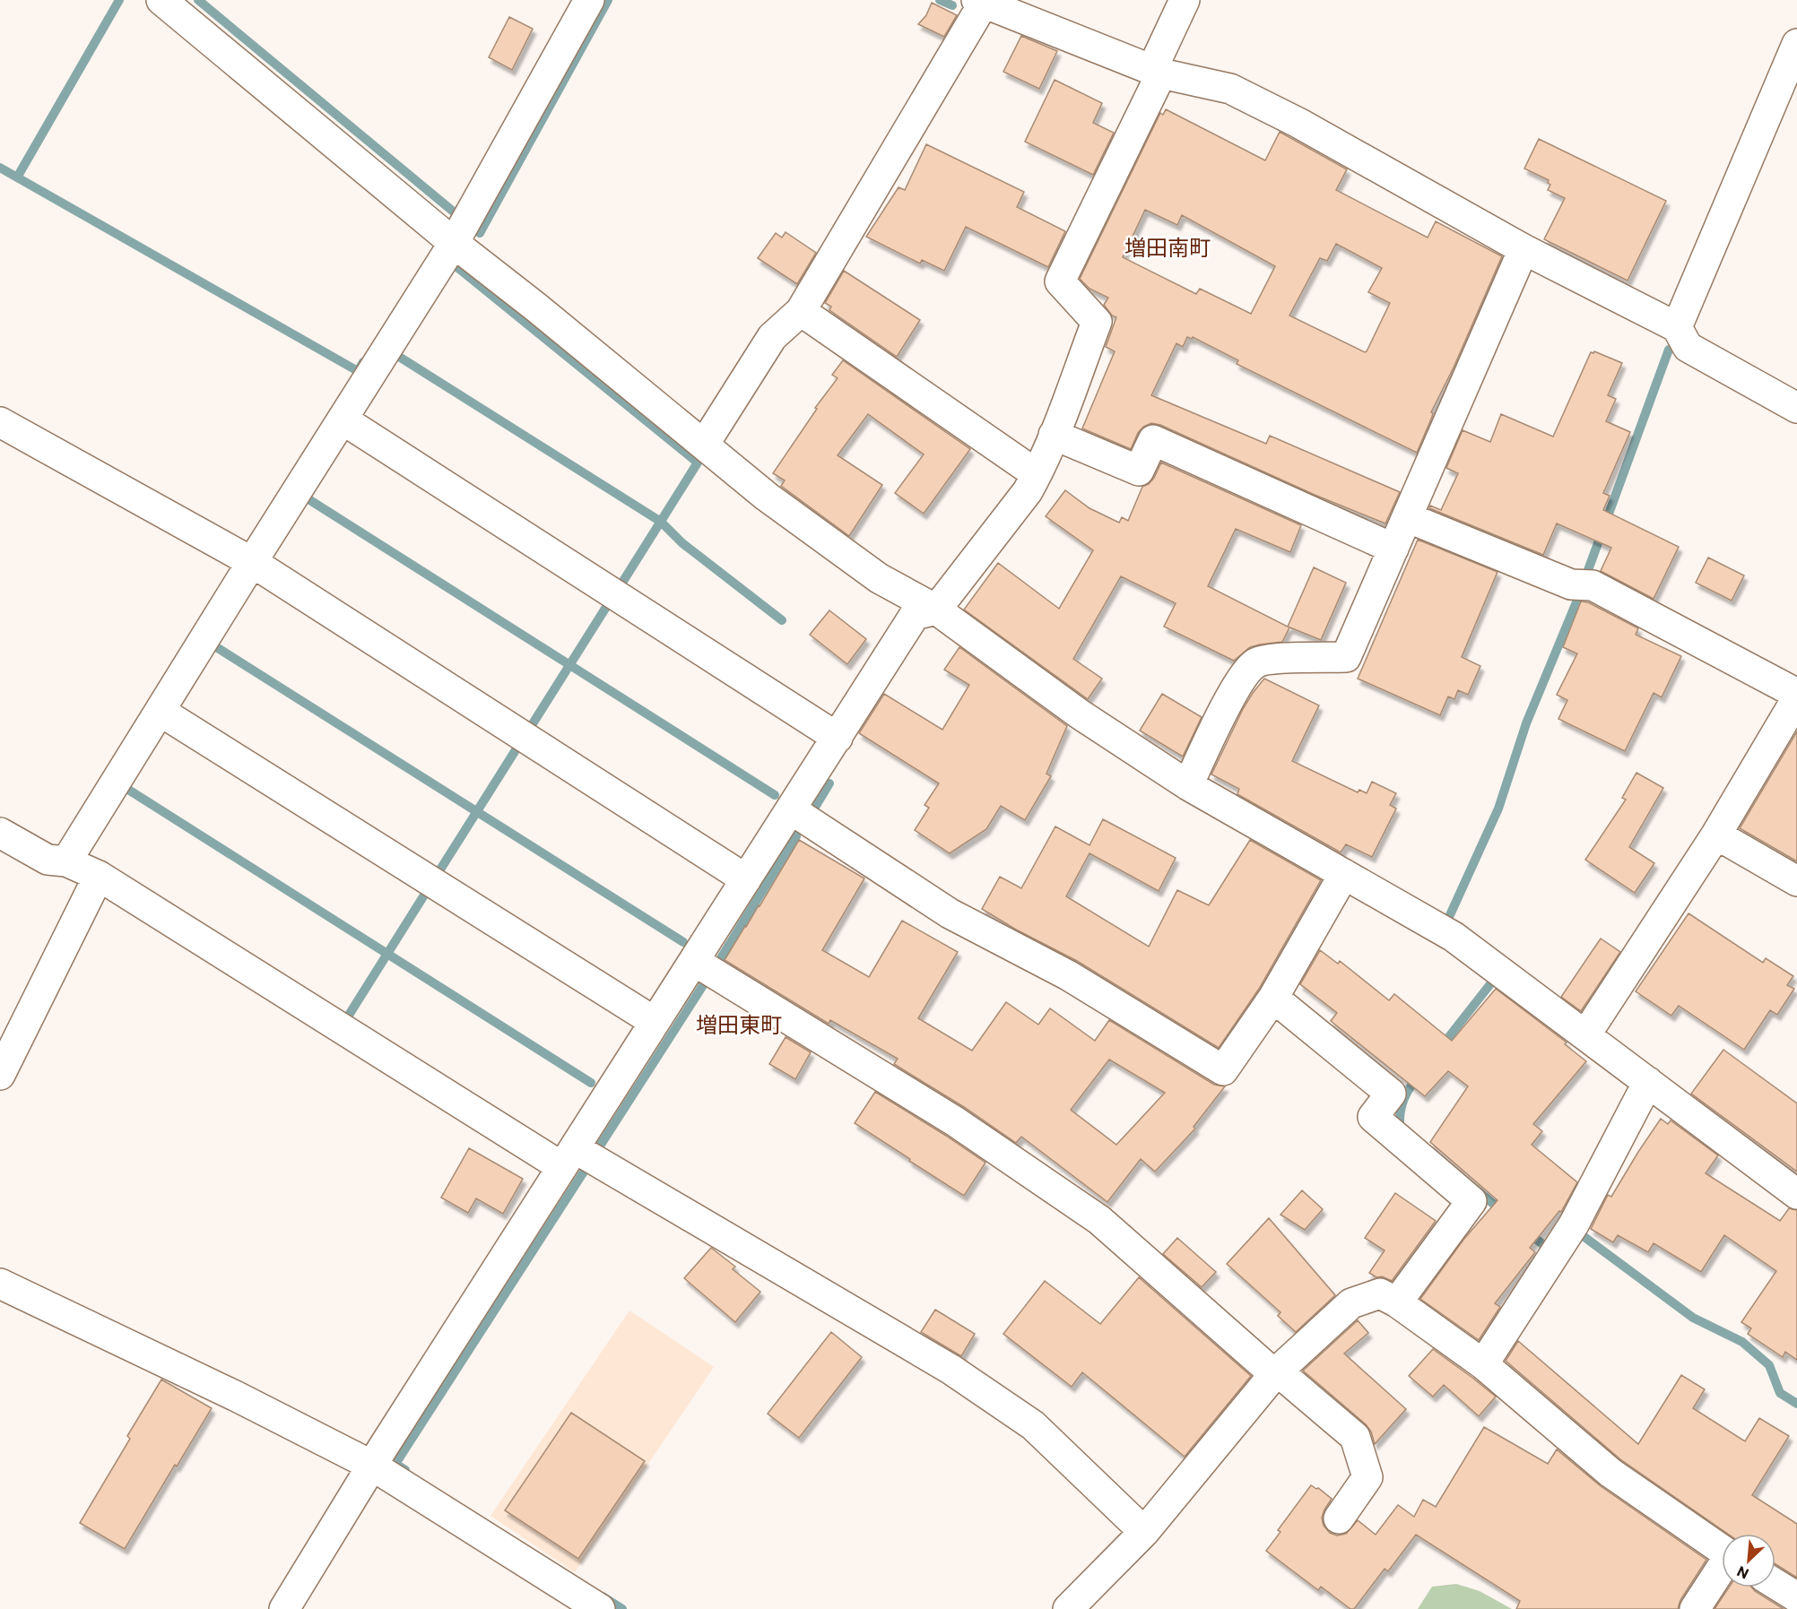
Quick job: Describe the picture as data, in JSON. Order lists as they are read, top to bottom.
{
  "districts": ["増田南町", "増田東町"],
  "north": "bottom left"
}
